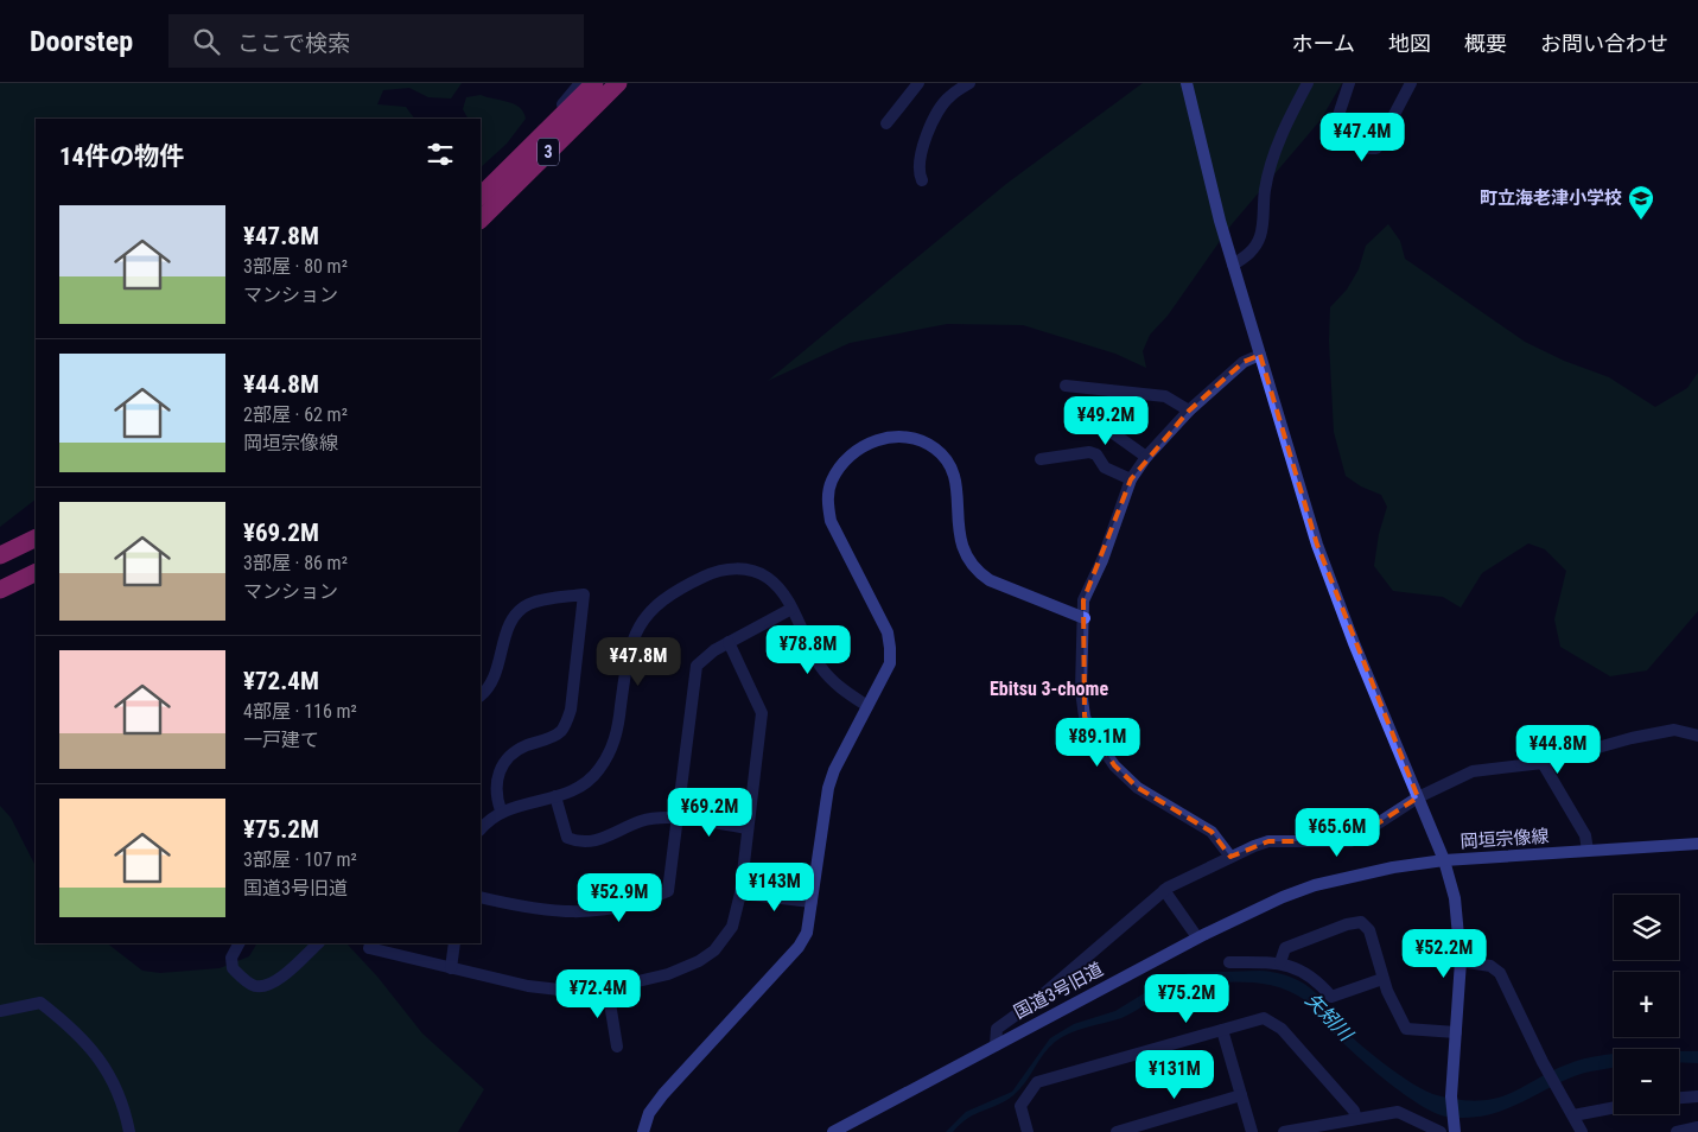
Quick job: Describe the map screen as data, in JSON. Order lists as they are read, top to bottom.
{
  "streets": {
    "highway": ["3"],
    "street": ["岡垣宗像線", "国道3号旧道"]
  },
  "crossings": [
    ["岡垣宗像線", "国道3号旧道"]
  ],
  "districts": ["Ebitsu 3-chome"],
  "water": ["矢矧川"],
  "places": {
    "school or university": ["町立海老津小学校"]
  },
  "page": {
    "header": "Doorstep",
    "search": "ここで検索",
    "nav": [
      "ホーム",
      "地図",
      "概要",
      "お問い合わせ"
    ],
    "price": [
      "¥47.4M",
      "¥49.2M",
      "¥78.8M",
      "¥47.8M",
      "¥89.1M",
      "¥44.8M",
      "¥69.2M",
      "¥65.6M",
      "¥143M",
      "¥52.9M",
      "¥52.2M",
      "¥72.4M",
      "¥75.2M",
      "¥131M"
    ],
    "heading": "14件の物件",
    "list": [
      {
        "name": "¥47.8M",
        "note": "3部屋 · 80 m² · マンション"
      },
      {
        "name": "¥44.8M",
        "note": "2部屋 · 62 m² · 岡垣宗像線"
      },
      {
        "name": "¥69.2M",
        "note": "3部屋 · 86 m² · マンション"
      },
      {
        "name": "¥72.4M",
        "note": "4部屋 · 116 m² · 一戸建て"
      },
      {
        "name": "¥75.2M",
        "note": "3部屋 · 107 m² · 国道3号旧道"
      }
    ],
    "map_buttons": ["+", "−"]
  }
}
